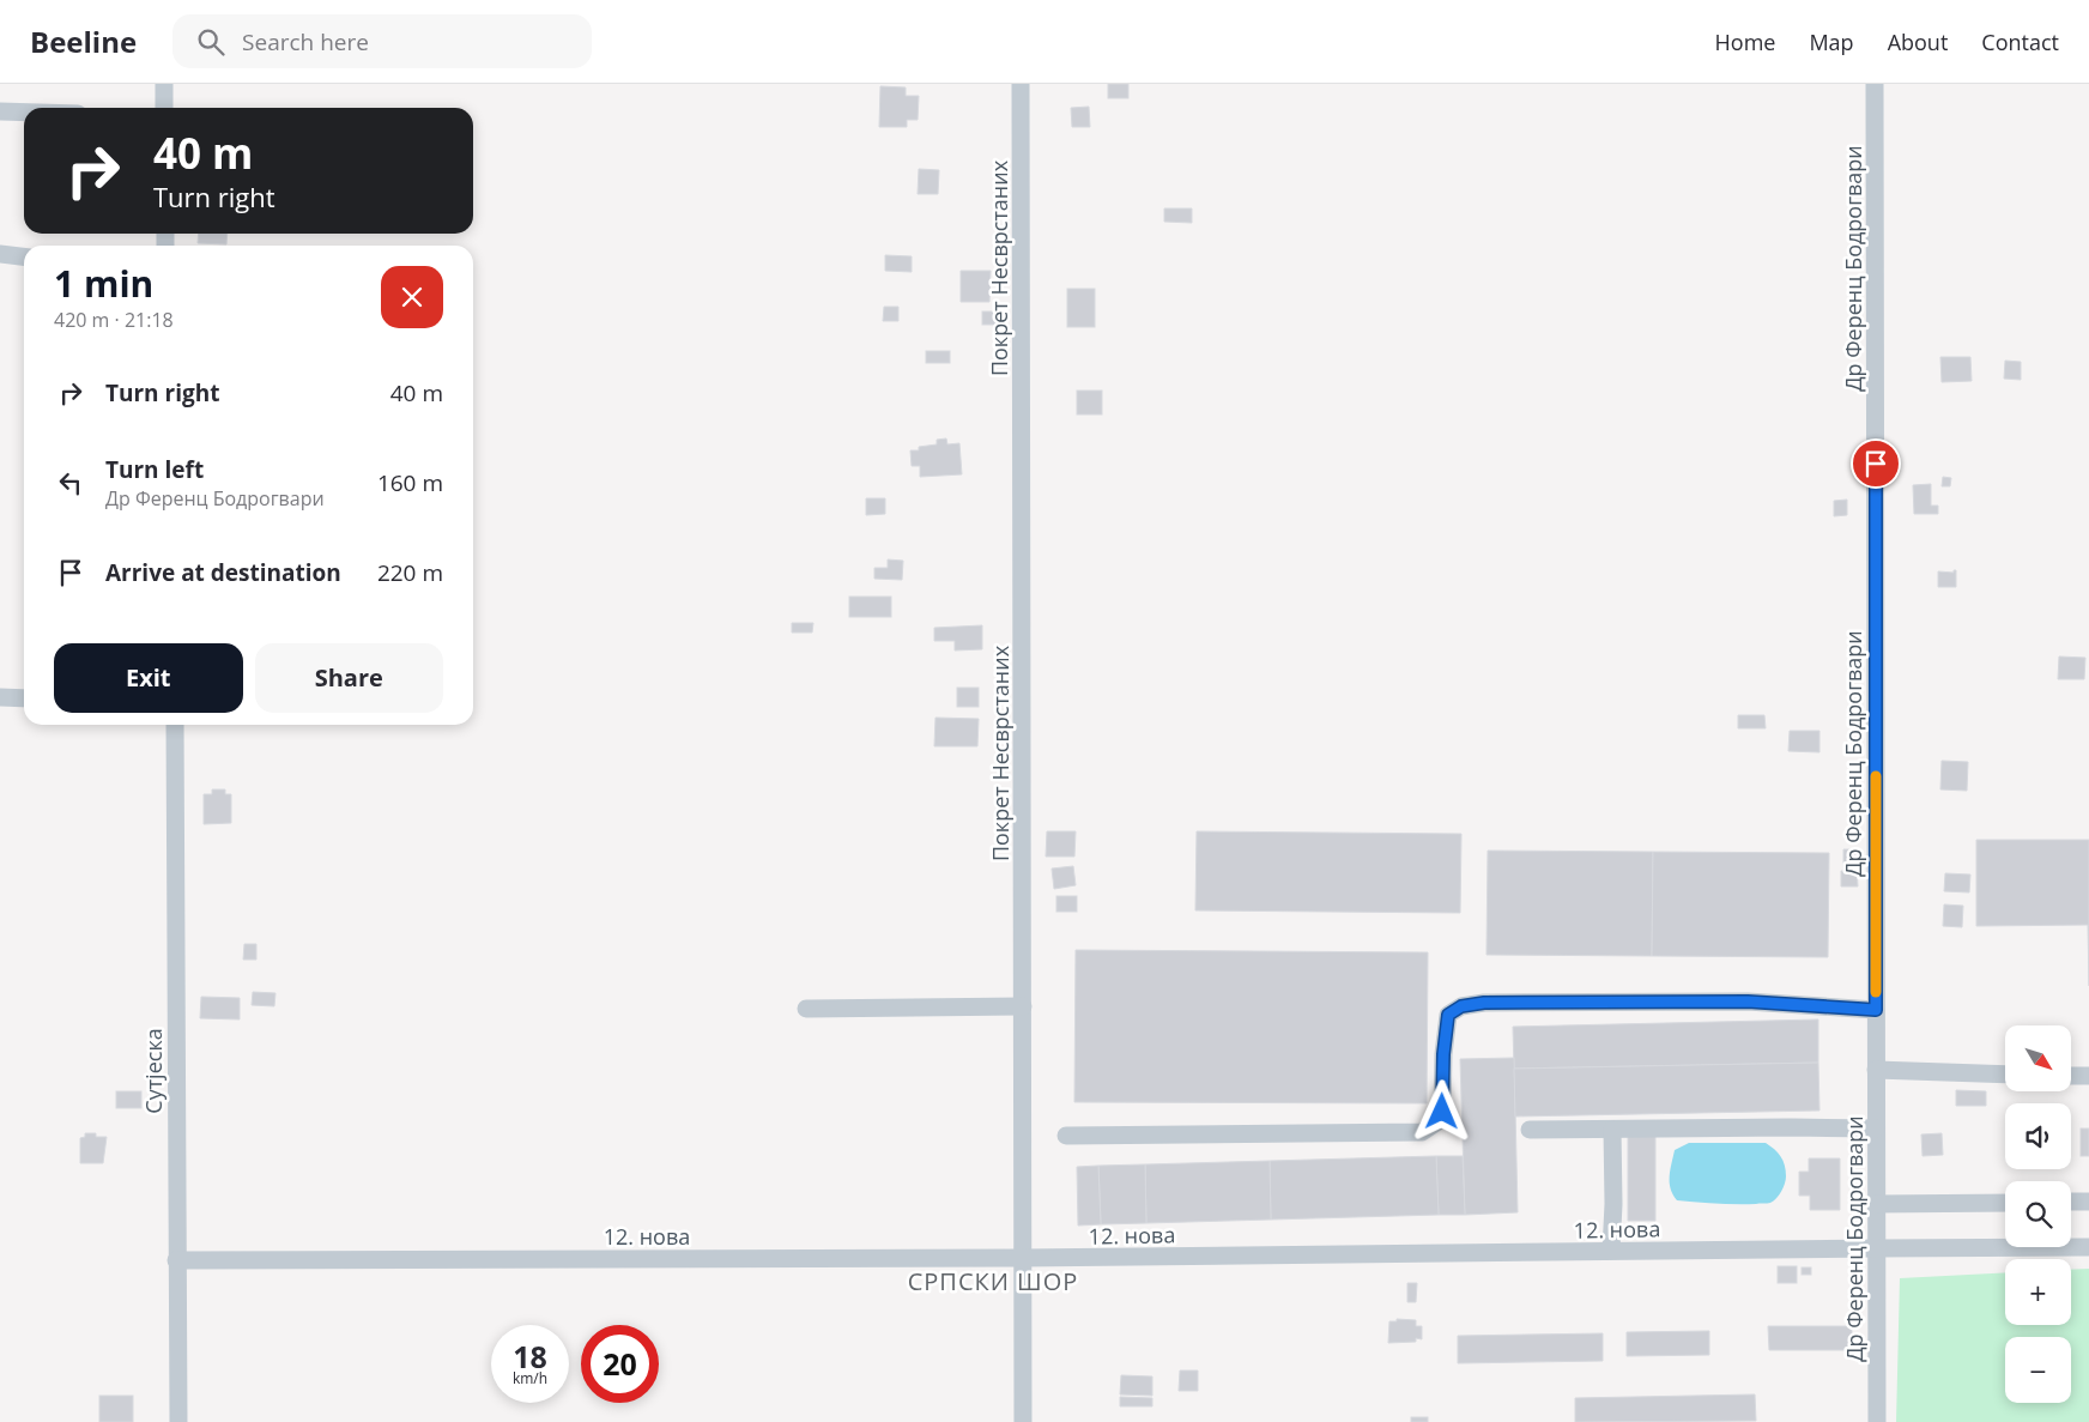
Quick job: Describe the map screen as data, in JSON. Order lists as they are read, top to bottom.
{
  "streets": {
    "street": [
      "Покрет Несврстаних",
      "Др Ференц Бодрогвари",
      "Сутјеска",
      "12. нова"
    ]
  },
  "crossings": [
    ["Покрет Несврстаних", "12. нова"],
    ["Др Ференц Бодрогвари", "12. нова"],
    ["Сутјеска", "12. нова"]
  ],
  "districts": ["СРПСКИ ШОР"],
  "north": "bottom right",
  "page": {
    "header": "Beeline",
    "search": "Search here",
    "nav": [
      "Home",
      "Map",
      "About",
      "Contact"
    ],
    "turn": ["40 m", "Turn right"],
    "heading": ["1 min", "420 m · 21:18"],
    "list": [
      {
        "name": "Turn right",
        "value": "40 m"
      },
      {
        "name": "Turn left",
        "note": "Др Ференц Бодрогвари",
        "value": "160 m"
      },
      {
        "name": "Arrive at destination",
        "value": "220 m"
      }
    ],
    "buttons": ["Exit", "Share"],
    "map_buttons": ["+", "−"],
    "speed": "18 km/h",
    "limit": "20"
  }
}
